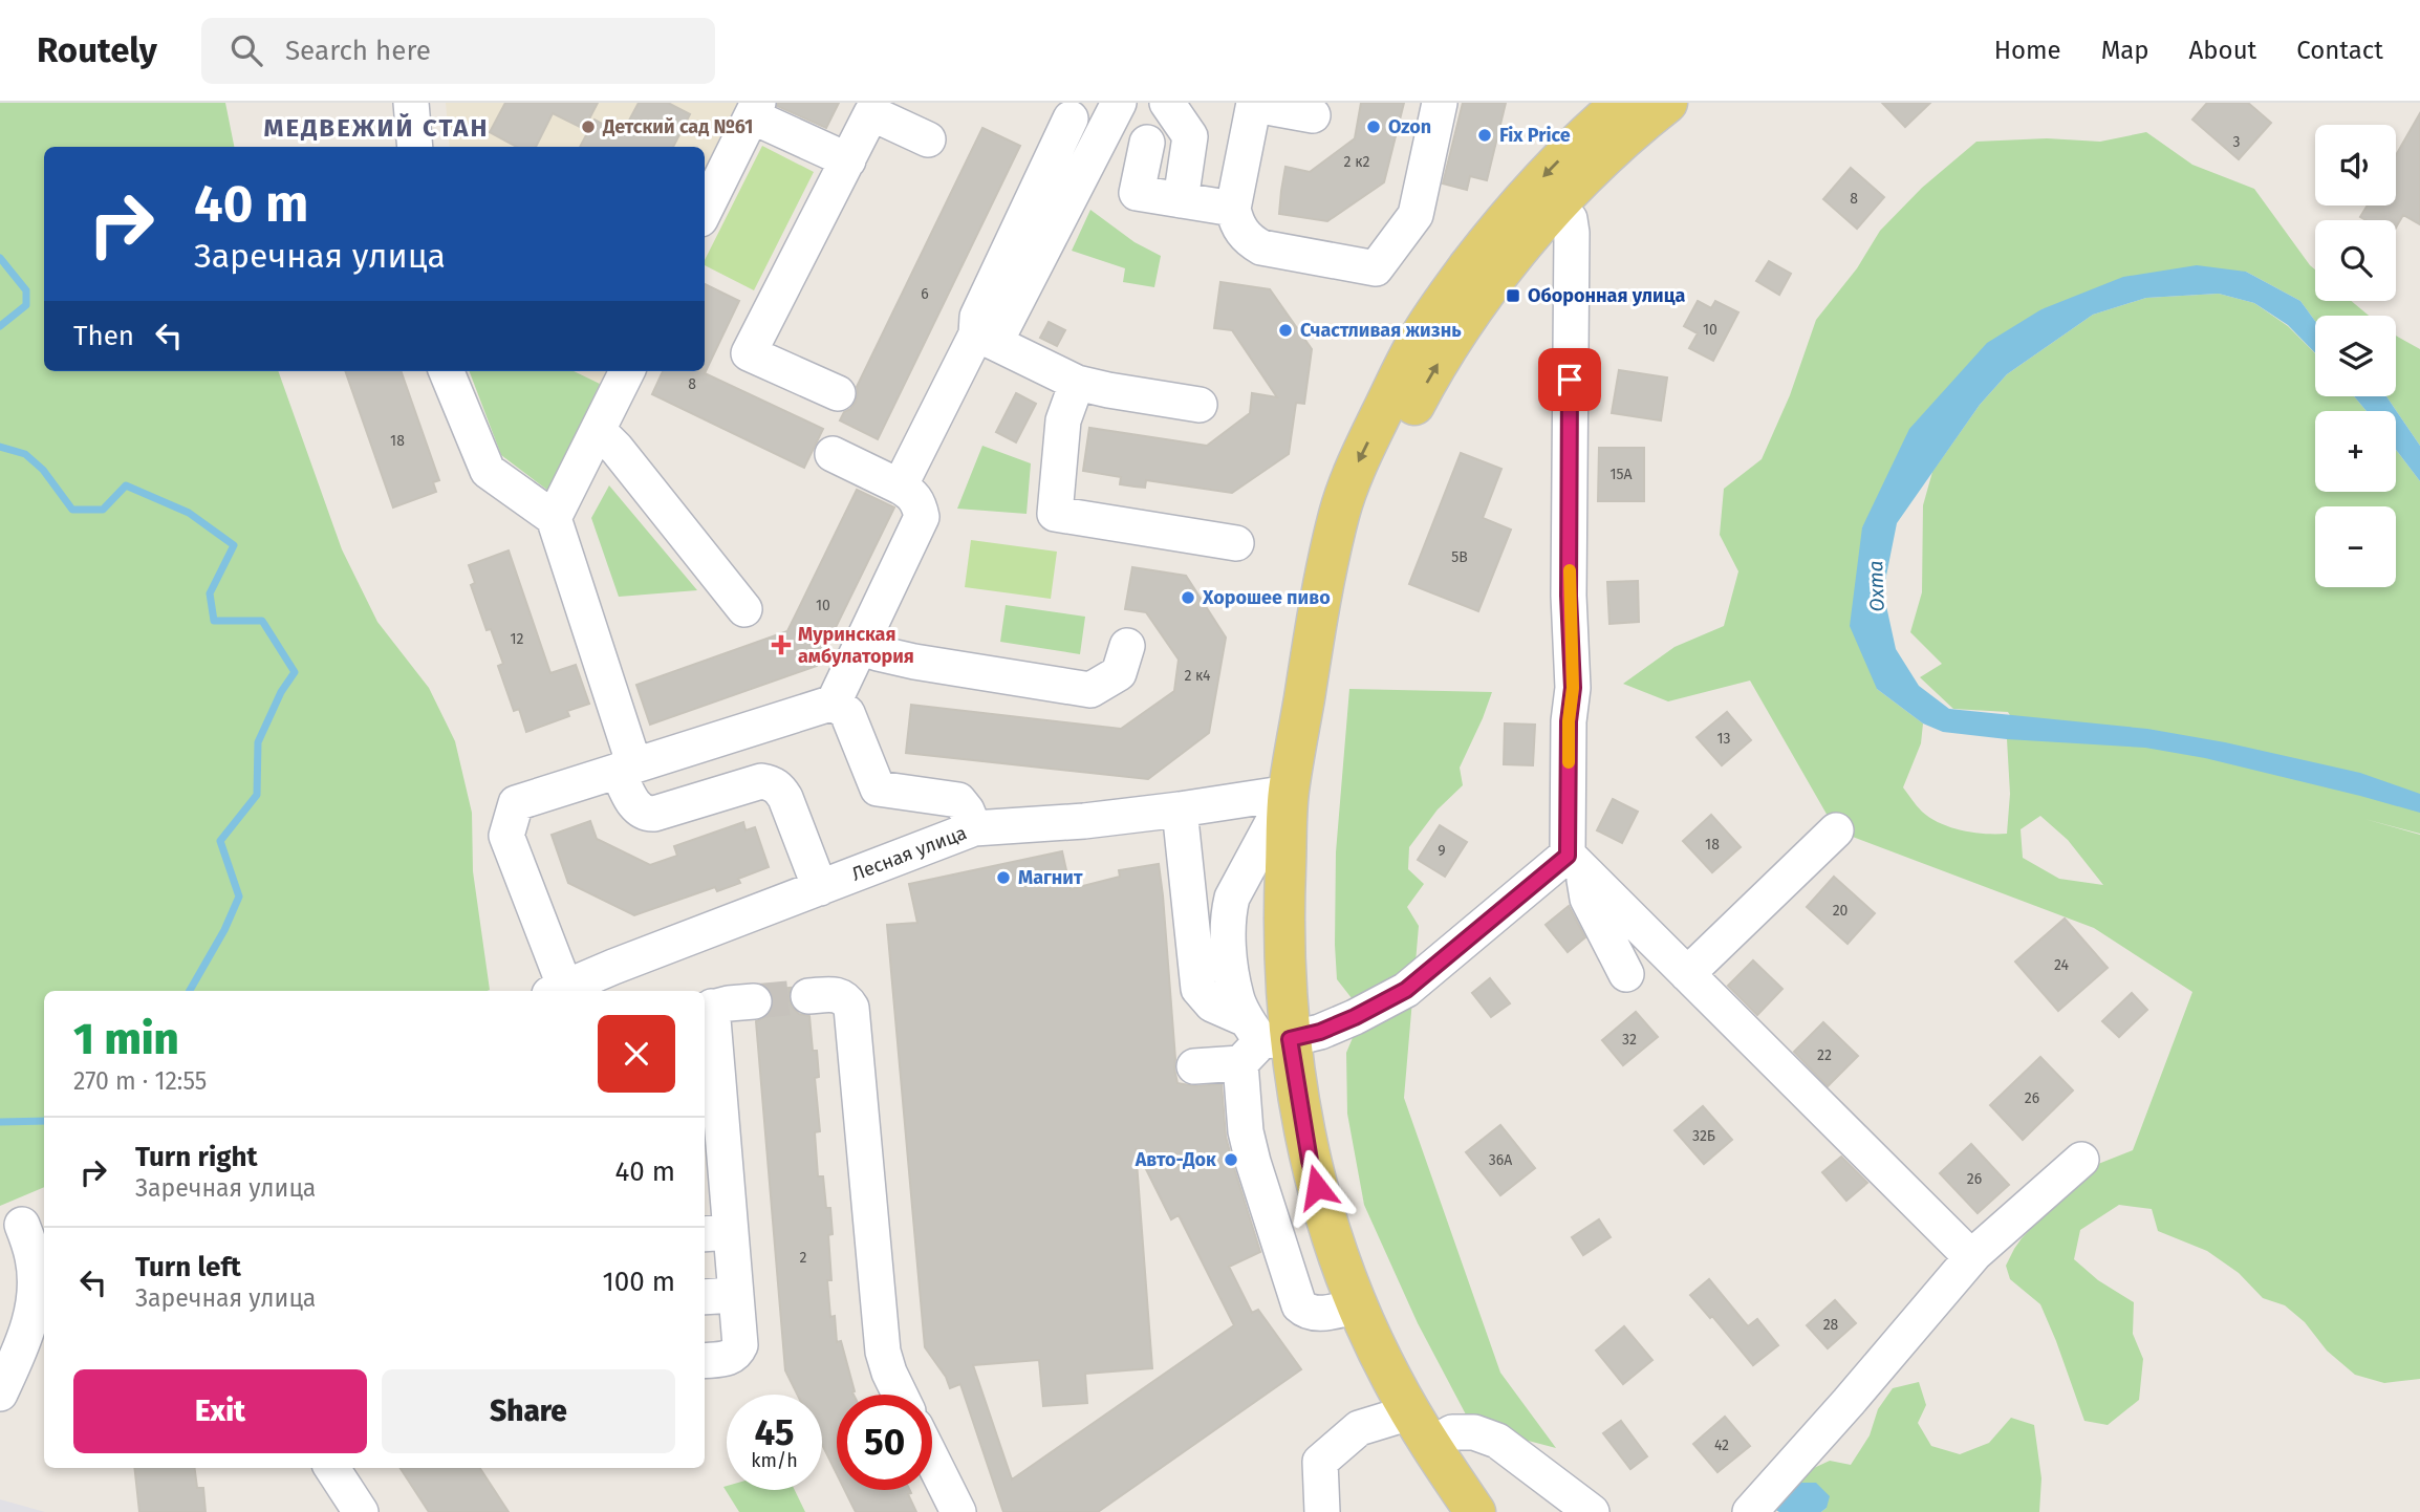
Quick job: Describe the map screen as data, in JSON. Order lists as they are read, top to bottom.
{
  "streets": {
    "street": ["Лесная улица"]
  },
  "districts": ["МЕДВЕЖИЙ СТАН"],
  "water": ["Охта"],
  "places": {
    "other": [
      "Детский сад №61",
      "Ozon",
      "Fix Price",
      "Счастливая жизнь",
      "Хорошее пиво",
      "Магнит",
      "Авто-Док"
    ],
    "transit": ["Оборонная улица"],
    "health": ["Муринская амбулатория"]
  },
  "house_numbers": [
    "3",
    "2 к2",
    "8",
    "6",
    "10",
    "8",
    "18",
    "15А",
    "5В",
    "10",
    "12",
    "2 к4",
    "13",
    "18",
    "9",
    "20",
    "24",
    "32",
    "22",
    "26",
    "32Б",
    "36А",
    "26",
    "2",
    "28",
    "42"
  ],
  "page": {
    "header": "Routely",
    "search": "Search here",
    "nav": [
      "Home",
      "Map",
      "About",
      "Contact"
    ],
    "map_buttons": ["+", "−"],
    "turn": ["40 m", "Заречная улица"],
    "then": "Then",
    "heading": ["1 min", "270 m · 12:55"],
    "list": [
      {
        "name": "Turn right",
        "note": "Заречная улица",
        "value": "40 m"
      },
      {
        "name": "Turn left",
        "note": "Заречная улица",
        "value": "100 m"
      }
    ],
    "buttons": ["Exit", "Share"],
    "speed": "45 km/h",
    "limit": "50"
  }
}
